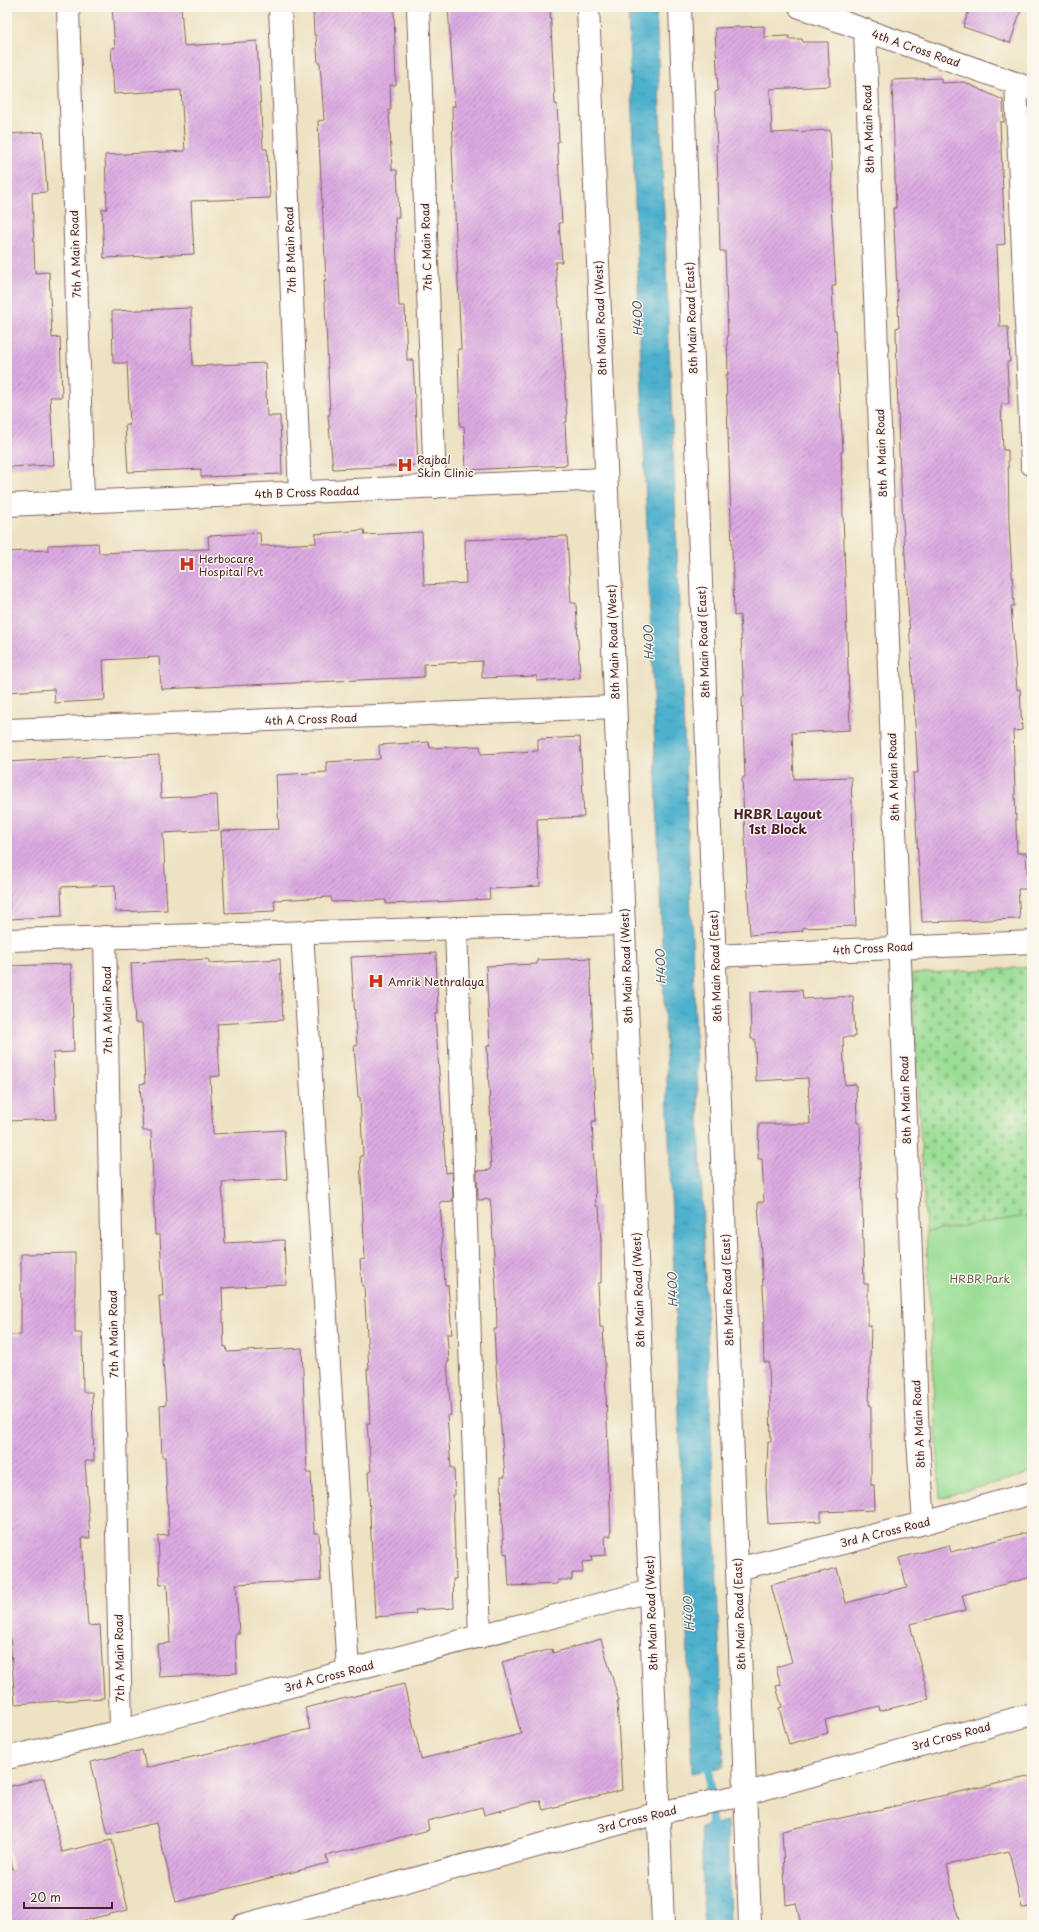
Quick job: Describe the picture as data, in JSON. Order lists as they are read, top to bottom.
{
  "streets": {
    "street": [
      "4th A Cross Road",
      "8th A Main Road",
      "7th C Main Road",
      "7th B Main Road",
      "7th A Main Road",
      "8th Main Road (West)",
      "8th Main Road (East)",
      "4th B Cross Roadad",
      "4th Cross Road",
      "3rd A Cross Road",
      "3rd Cross Road"
    ]
  },
  "crossings": [
    ["4th A Cross Road", "8th A Main Road"],
    ["4th A Cross Road", "8th Main Road (West)"],
    ["8th A Main Road", "4th Cross Road"],
    ["8th A Main Road", "3rd A Cross Road"],
    ["7th C Main Road", "4th B Cross Roadad"],
    ["7th B Main Road", "4th B Cross Roadad"],
    ["7th A Main Road", "4th B Cross Roadad"],
    ["7th A Main Road", "3rd A Cross Road"],
    ["8th Main Road (West)", "4th B Cross Roadad"],
    ["8th Main Road (West)", "3rd A Cross Road"],
    ["8th Main Road (West)", "3rd Cross Road"],
    ["8th Main Road (East)", "4th Cross Road"],
    ["8th Main Road (East)", "3rd A Cross Road"],
    ["8th Main Road (East)", "3rd Cross Road"]
  ],
  "districts": ["HRBR Layout 1st Block"],
  "water": ["H400"],
  "parks": ["HRBR Park"],
  "places": {
    "hospital": ["Rajbal Skin Clinic", "Herbocare Hospital Pvt", "Amrik Nethralaya"]
  },
  "scale_bar": "20 m"
}
